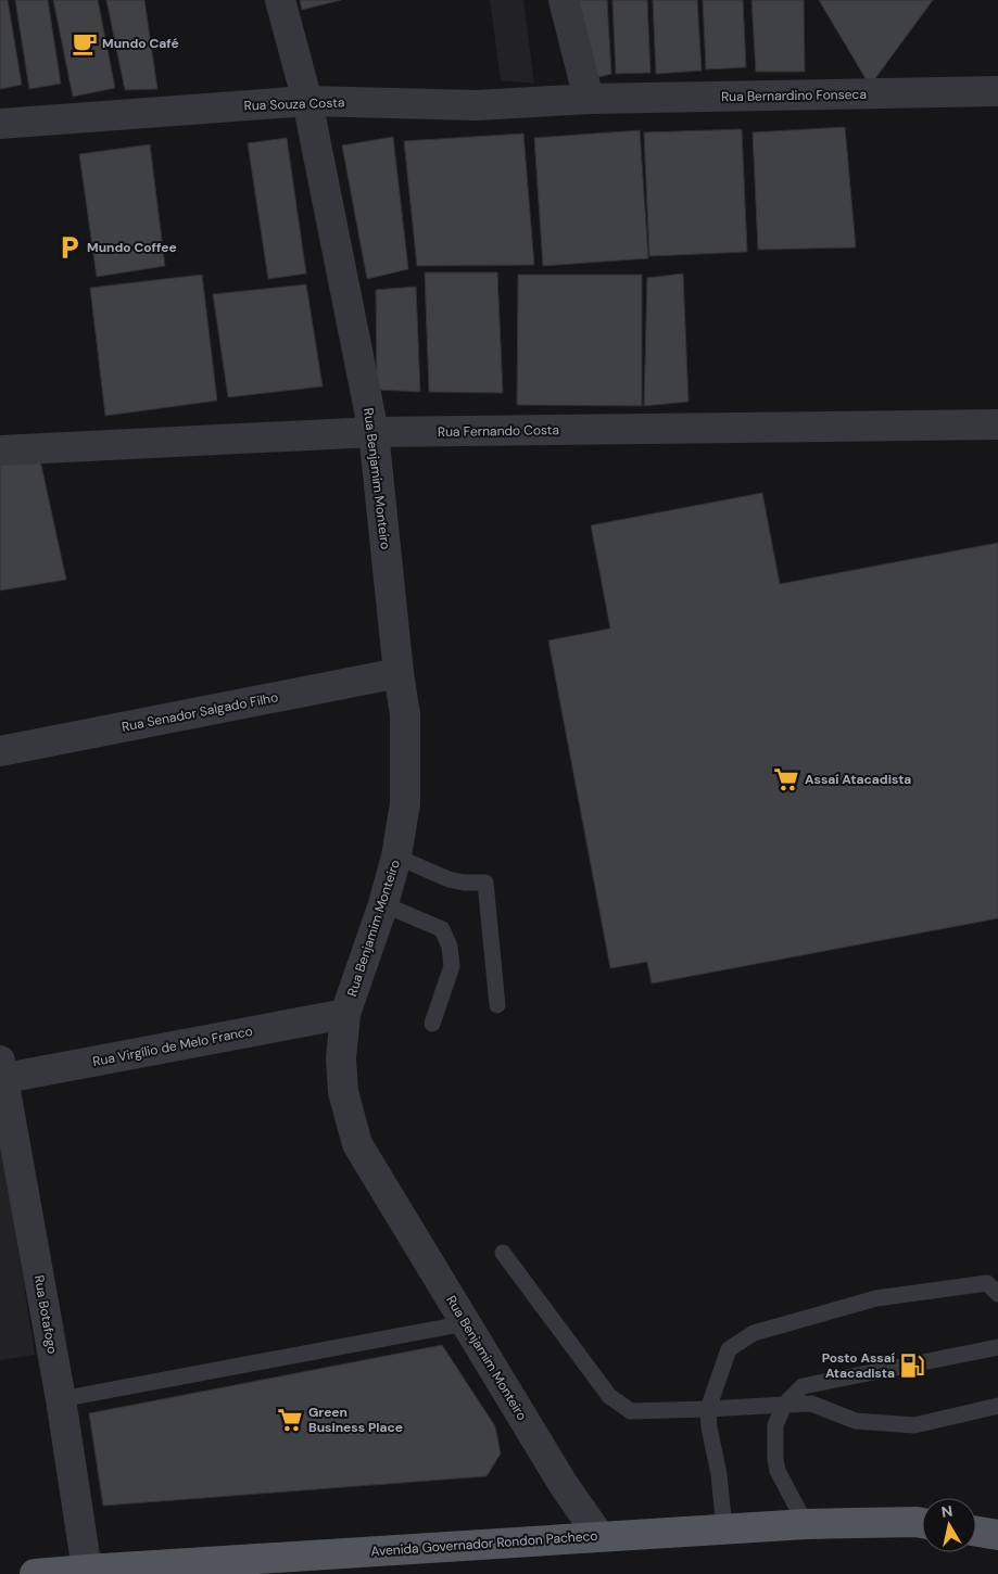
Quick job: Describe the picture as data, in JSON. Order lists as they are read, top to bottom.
{
  "streets": {
    "main road": ["Avenida Governador Rondon Pacheco"],
    "street": [
      "Rua Bernardino Fonseca",
      "Rua Souza Costa",
      "Rua Fernando Costa",
      "Rua Benjamim Monteiro",
      "Rua Senador Salgado Filho",
      "Rua Virgílio de Melo Franco",
      "Rua Botafogo"
    ]
  },
  "crossings": [
    ["Rua Bernardino Fonseca", "Rua Souza Costa"],
    ["Rua Souza Costa", "Rua Benjamim Monteiro"],
    ["Rua Fernando Costa", "Rua Benjamim Monteiro"],
    ["Rua Benjamim Monteiro", "Rua Senador Salgado Filho"],
    ["Rua Benjamim Monteiro", "Rua Virgílio de Melo Franco"],
    ["Rua Benjamim Monteiro", "Avenida Governador Rondon Pacheco"],
    ["Rua Virgílio de Melo Franco", "Rua Botafogo"],
    ["Rua Botafogo", "Avenida Governador Rondon Pacheco"]
  ],
  "places": {
    "cafe": ["Mundo Café"],
    "parking": ["Mundo Coffee"],
    "supermarket": ["Assaí Atacadista", "Green Business Place"],
    "fuel station": ["Posto Assaí Atacadista"]
  },
  "north": "top"
}
